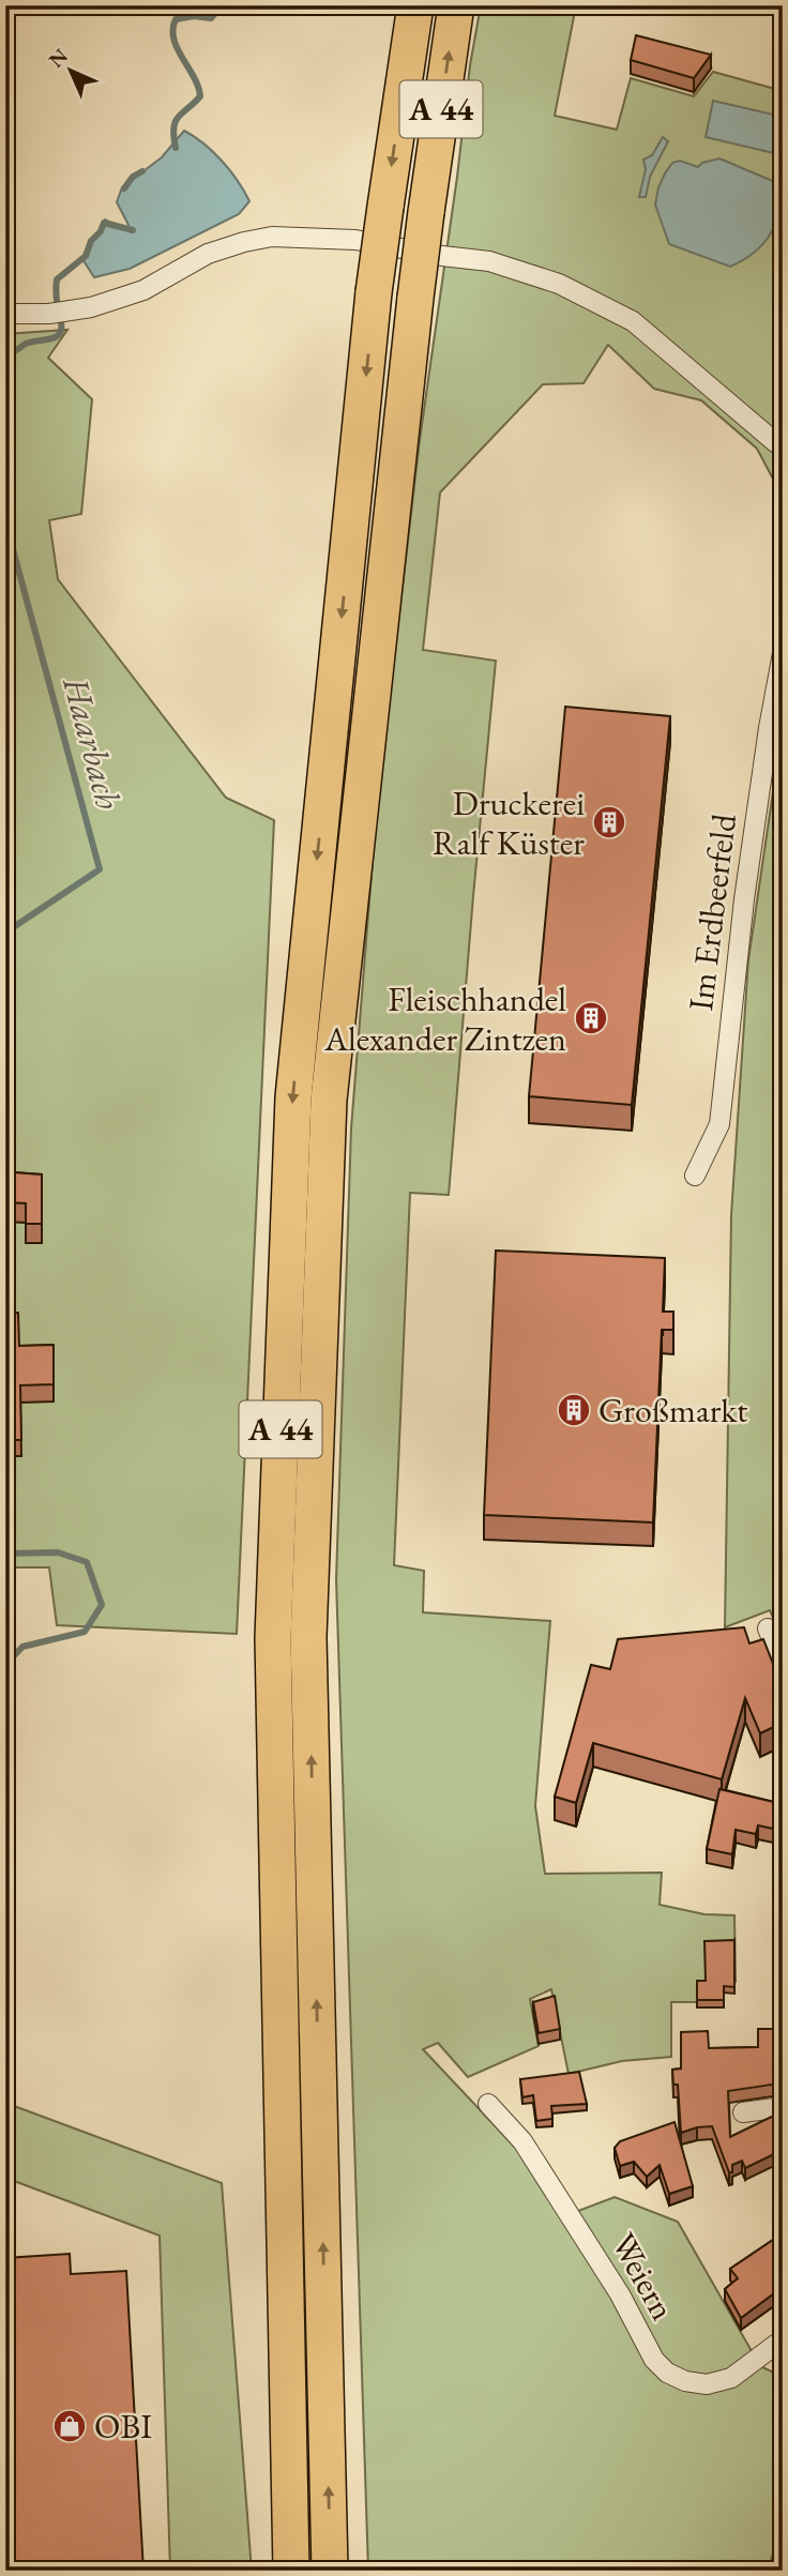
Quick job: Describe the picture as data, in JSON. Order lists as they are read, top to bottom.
{
  "streets": {
    "highway": ["A 44"],
    "street": ["Im Erdbeerfeld", "Weiern"]
  },
  "water": ["Haarbach"],
  "places": {
    "building": ["Druckerei Ralf Küster", "Fleischhandel Alexander Zintzen", "Großmarkt"],
    "shop": ["OBI"]
  },
  "north": "top left"
}
